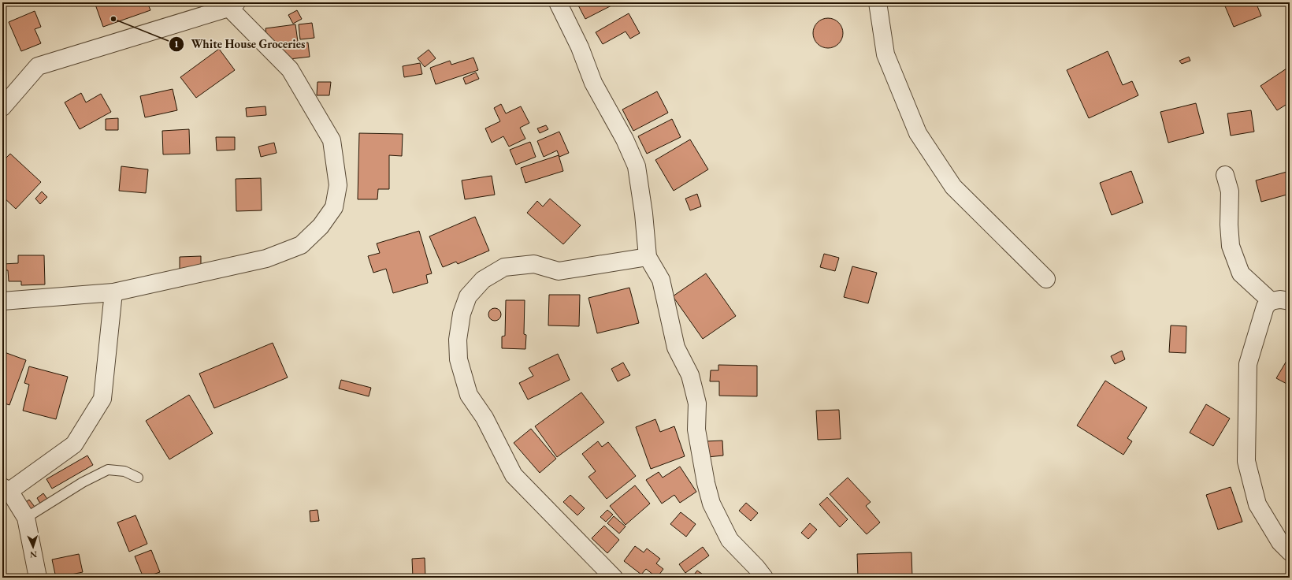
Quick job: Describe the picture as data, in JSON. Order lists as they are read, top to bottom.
{
  "places": ["White House Groceries"],
  "north": "bottom"
}
